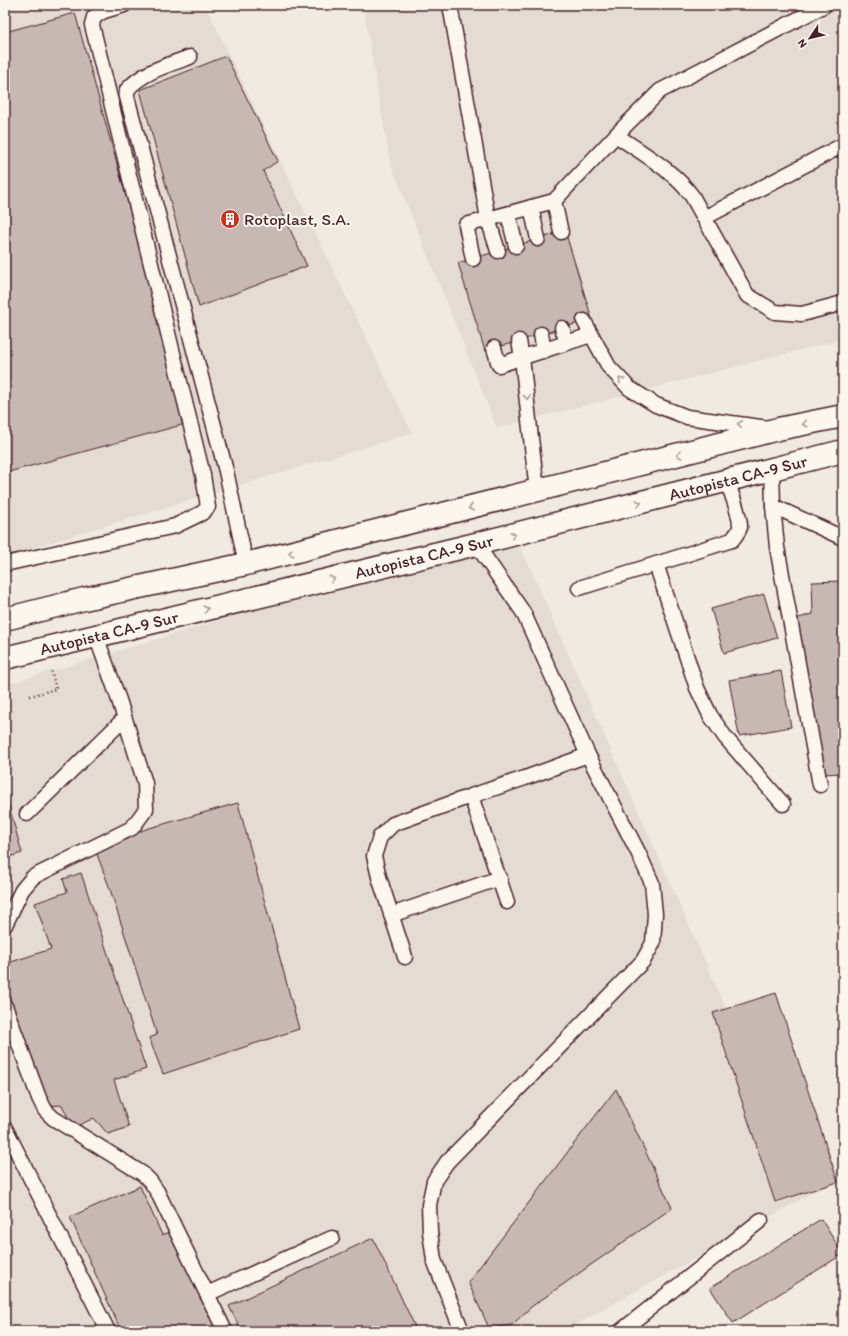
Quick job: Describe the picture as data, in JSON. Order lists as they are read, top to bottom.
{
  "streets": {
    "highway": ["Autopista CA-9 Sur"]
  },
  "places": {
    "building": ["Rotoplast, S.A."]
  },
  "north": "bottom left"
}
